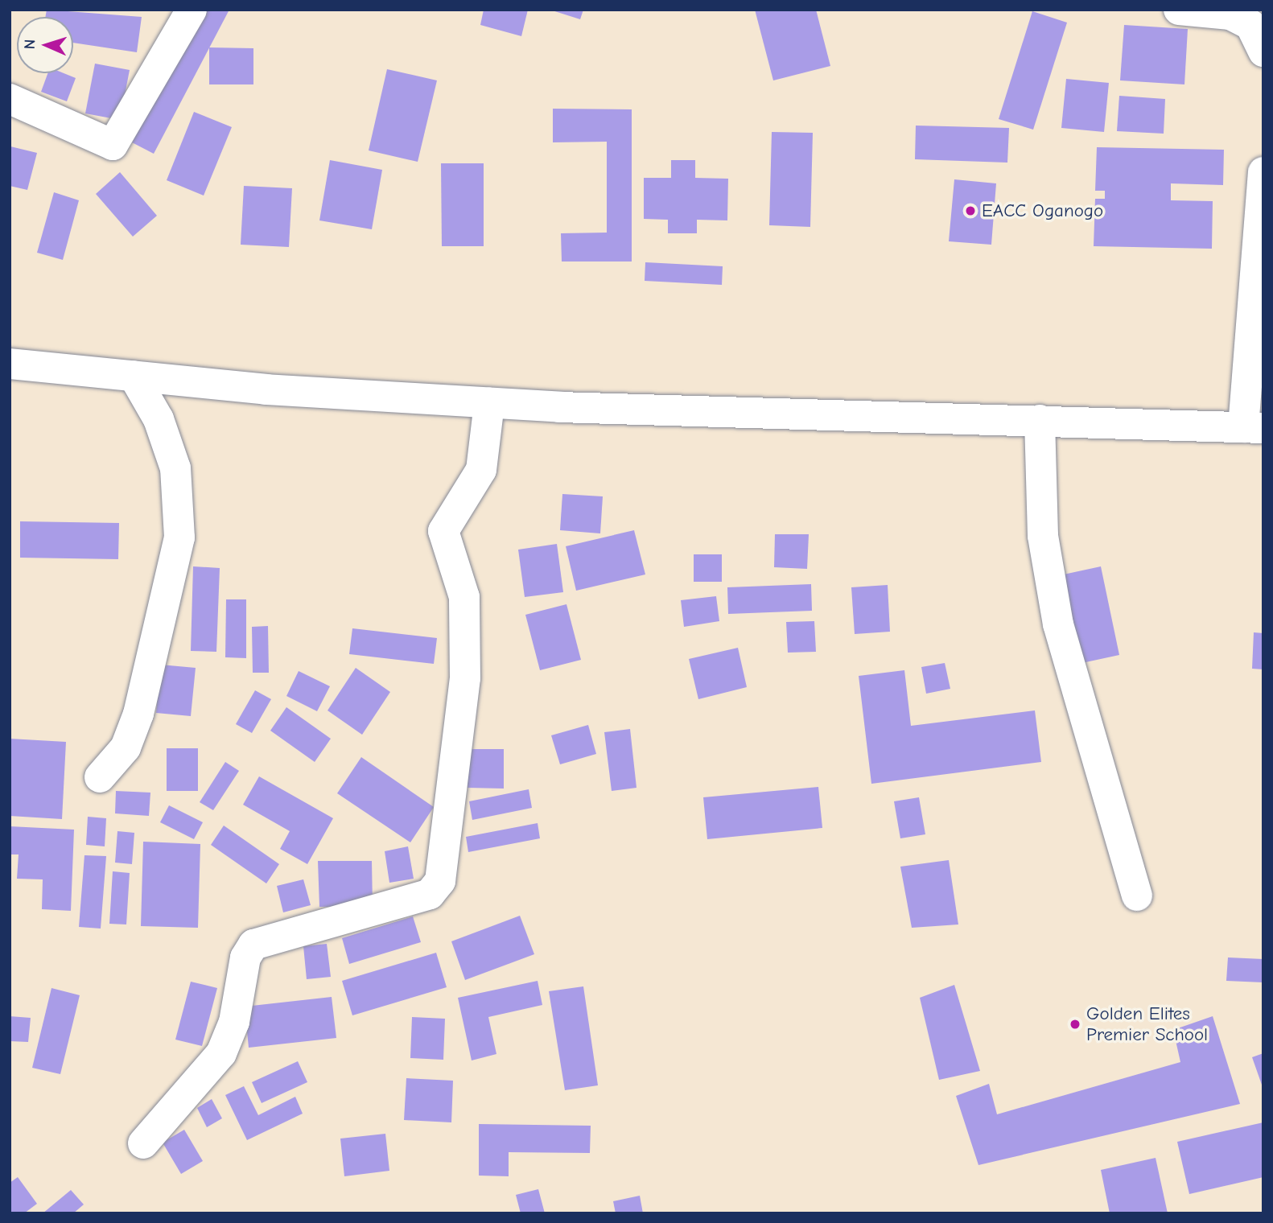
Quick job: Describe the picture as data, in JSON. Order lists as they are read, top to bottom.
{
  "places": ["EACC Oganogo", "Golden Elites Premier School"],
  "north": "left"
}
